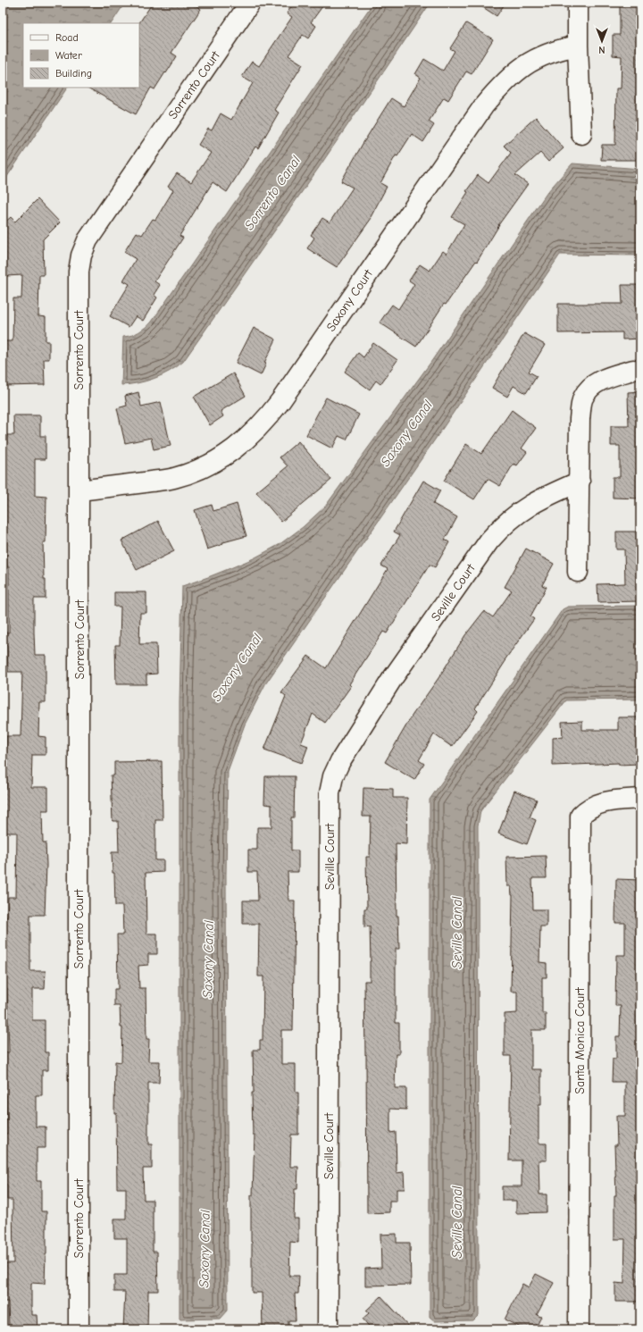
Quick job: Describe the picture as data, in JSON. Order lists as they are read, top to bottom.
{
  "streets": {
    "street": [
      "Sorrento Court",
      "Saxony Court",
      "Seville Court",
      "Santa Monica Court"
    ]
  },
  "crossings": [
    ["Sorrento Court", "Saxony Court"]
  ],
  "water": ["Sorrento Canal", "Saxony Canal", "Seville Canal"],
  "legend": ["Road", "Water", "Building"],
  "north": "bottom"
}
